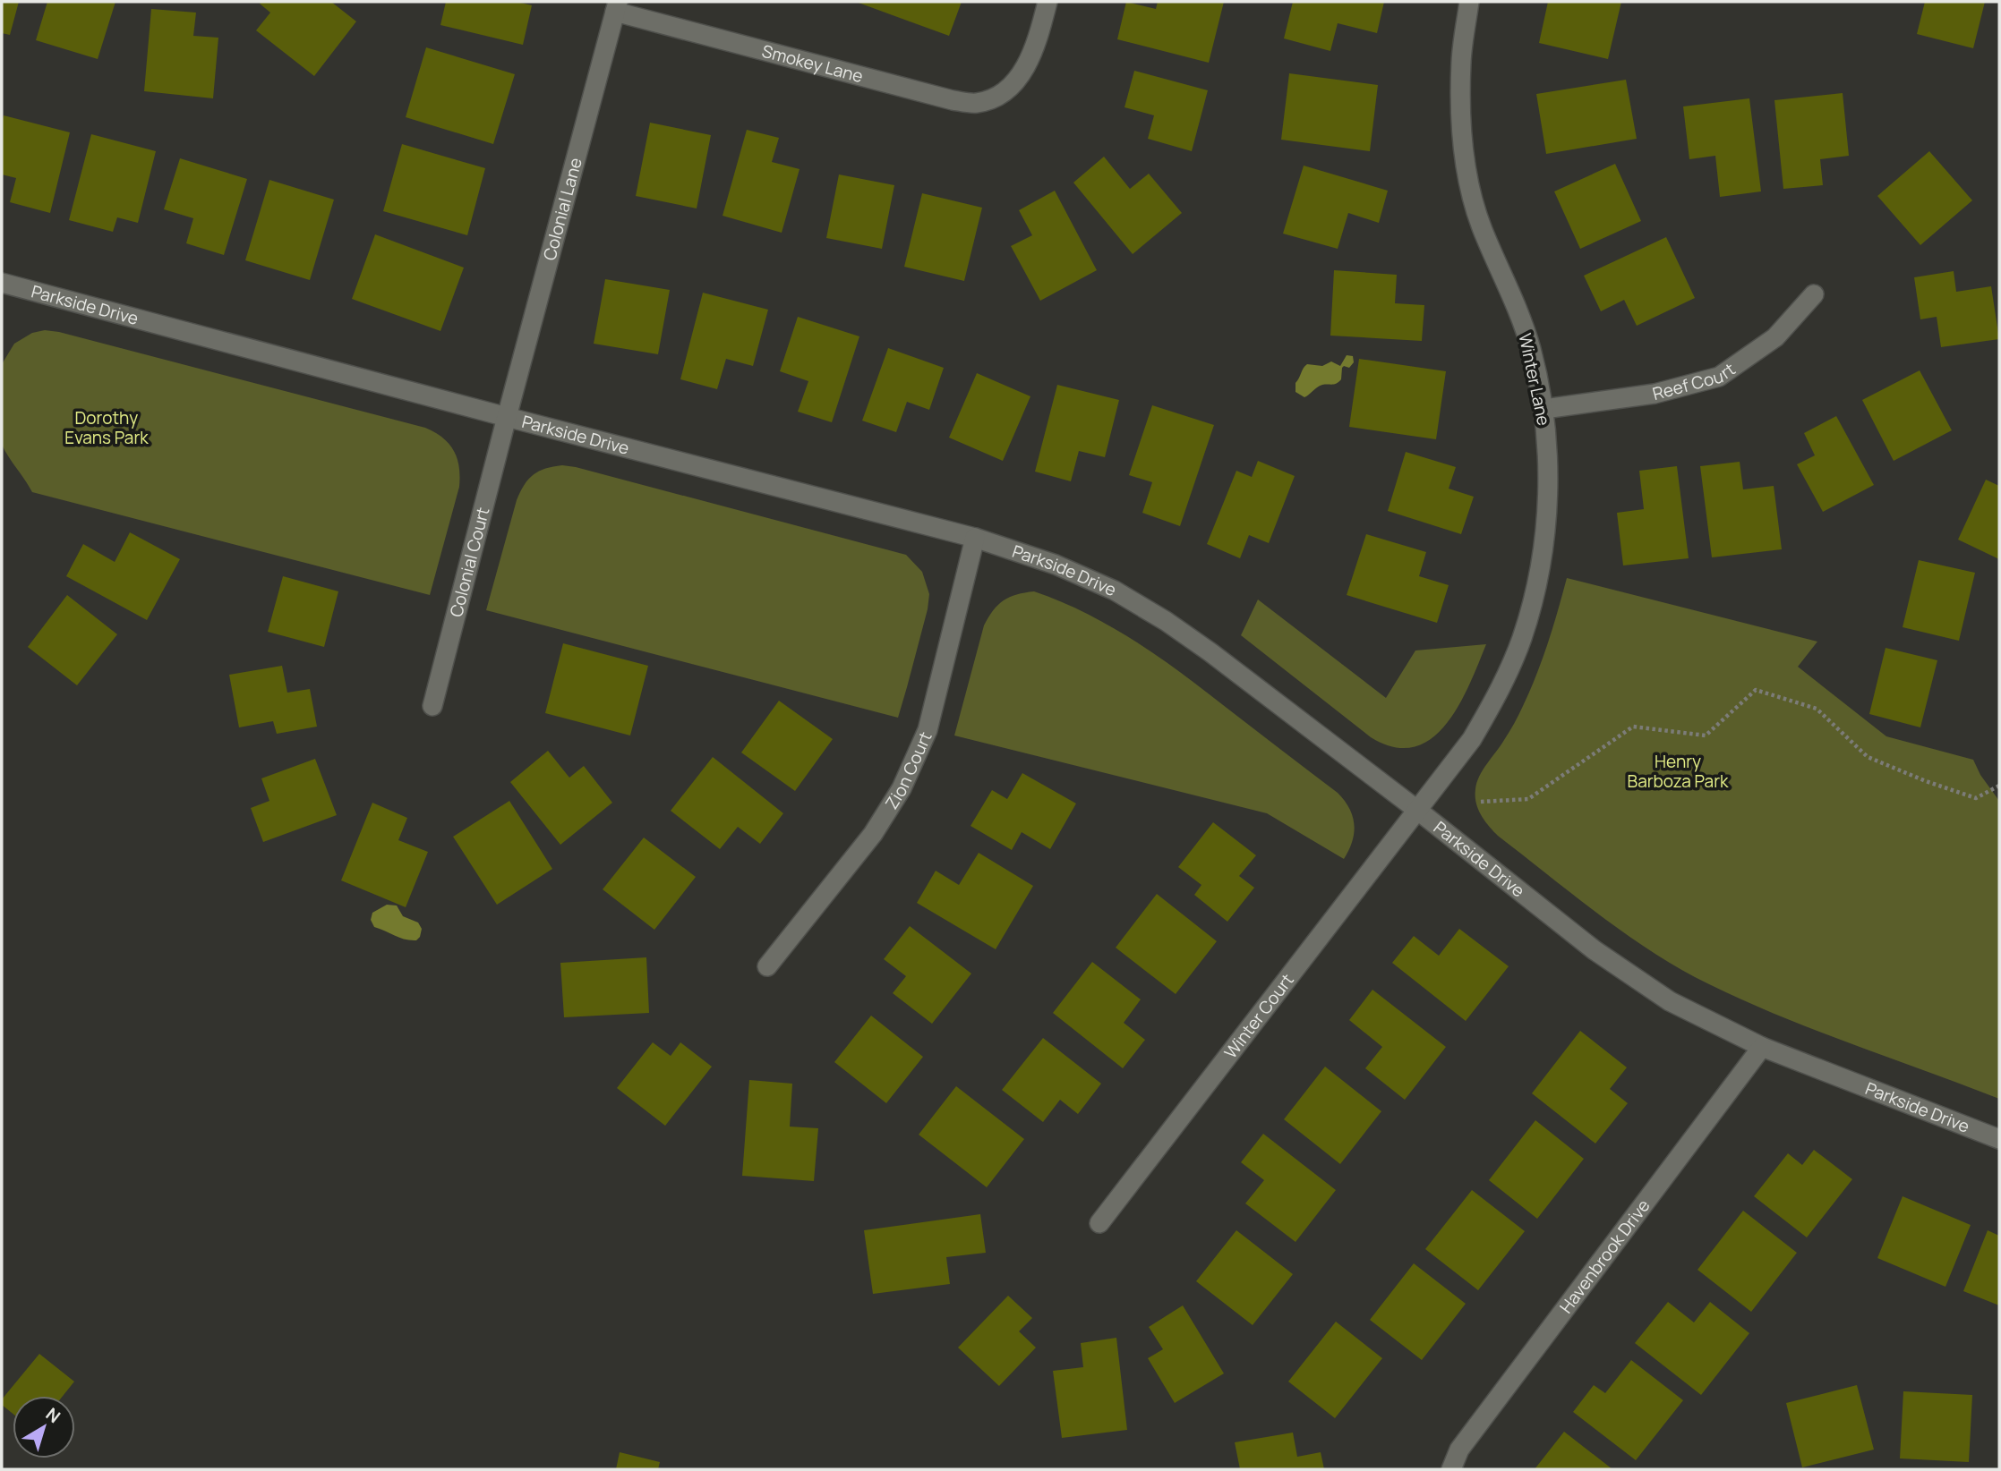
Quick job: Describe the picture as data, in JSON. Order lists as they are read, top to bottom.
{
  "streets": {
    "street": [
      "Smokey Lane",
      "Colonial Lane",
      "Parkside Drive",
      "Reef Court",
      "Winter Lane",
      "Colonial Court",
      "Zion Court",
      "Winter Court",
      "Havenbrook Drive"
    ]
  },
  "crossings": [
    ["Smokey Lane", "Colonial Lane"],
    ["Colonial Lane", "Parkside Drive"],
    ["Colonial Lane", "Colonial Court"],
    ["Parkside Drive", "Winter Lane"],
    ["Parkside Drive", "Colonial Court"],
    ["Parkside Drive", "Zion Court"],
    ["Parkside Drive", "Winter Court"],
    ["Parkside Drive", "Havenbrook Drive"],
    ["Reef Court", "Winter Lane"],
    ["Winter Lane", "Winter Court"]
  ],
  "parks": ["Dorothy Evans Park", "Henry Barboza Park"],
  "north": "top right"
}
